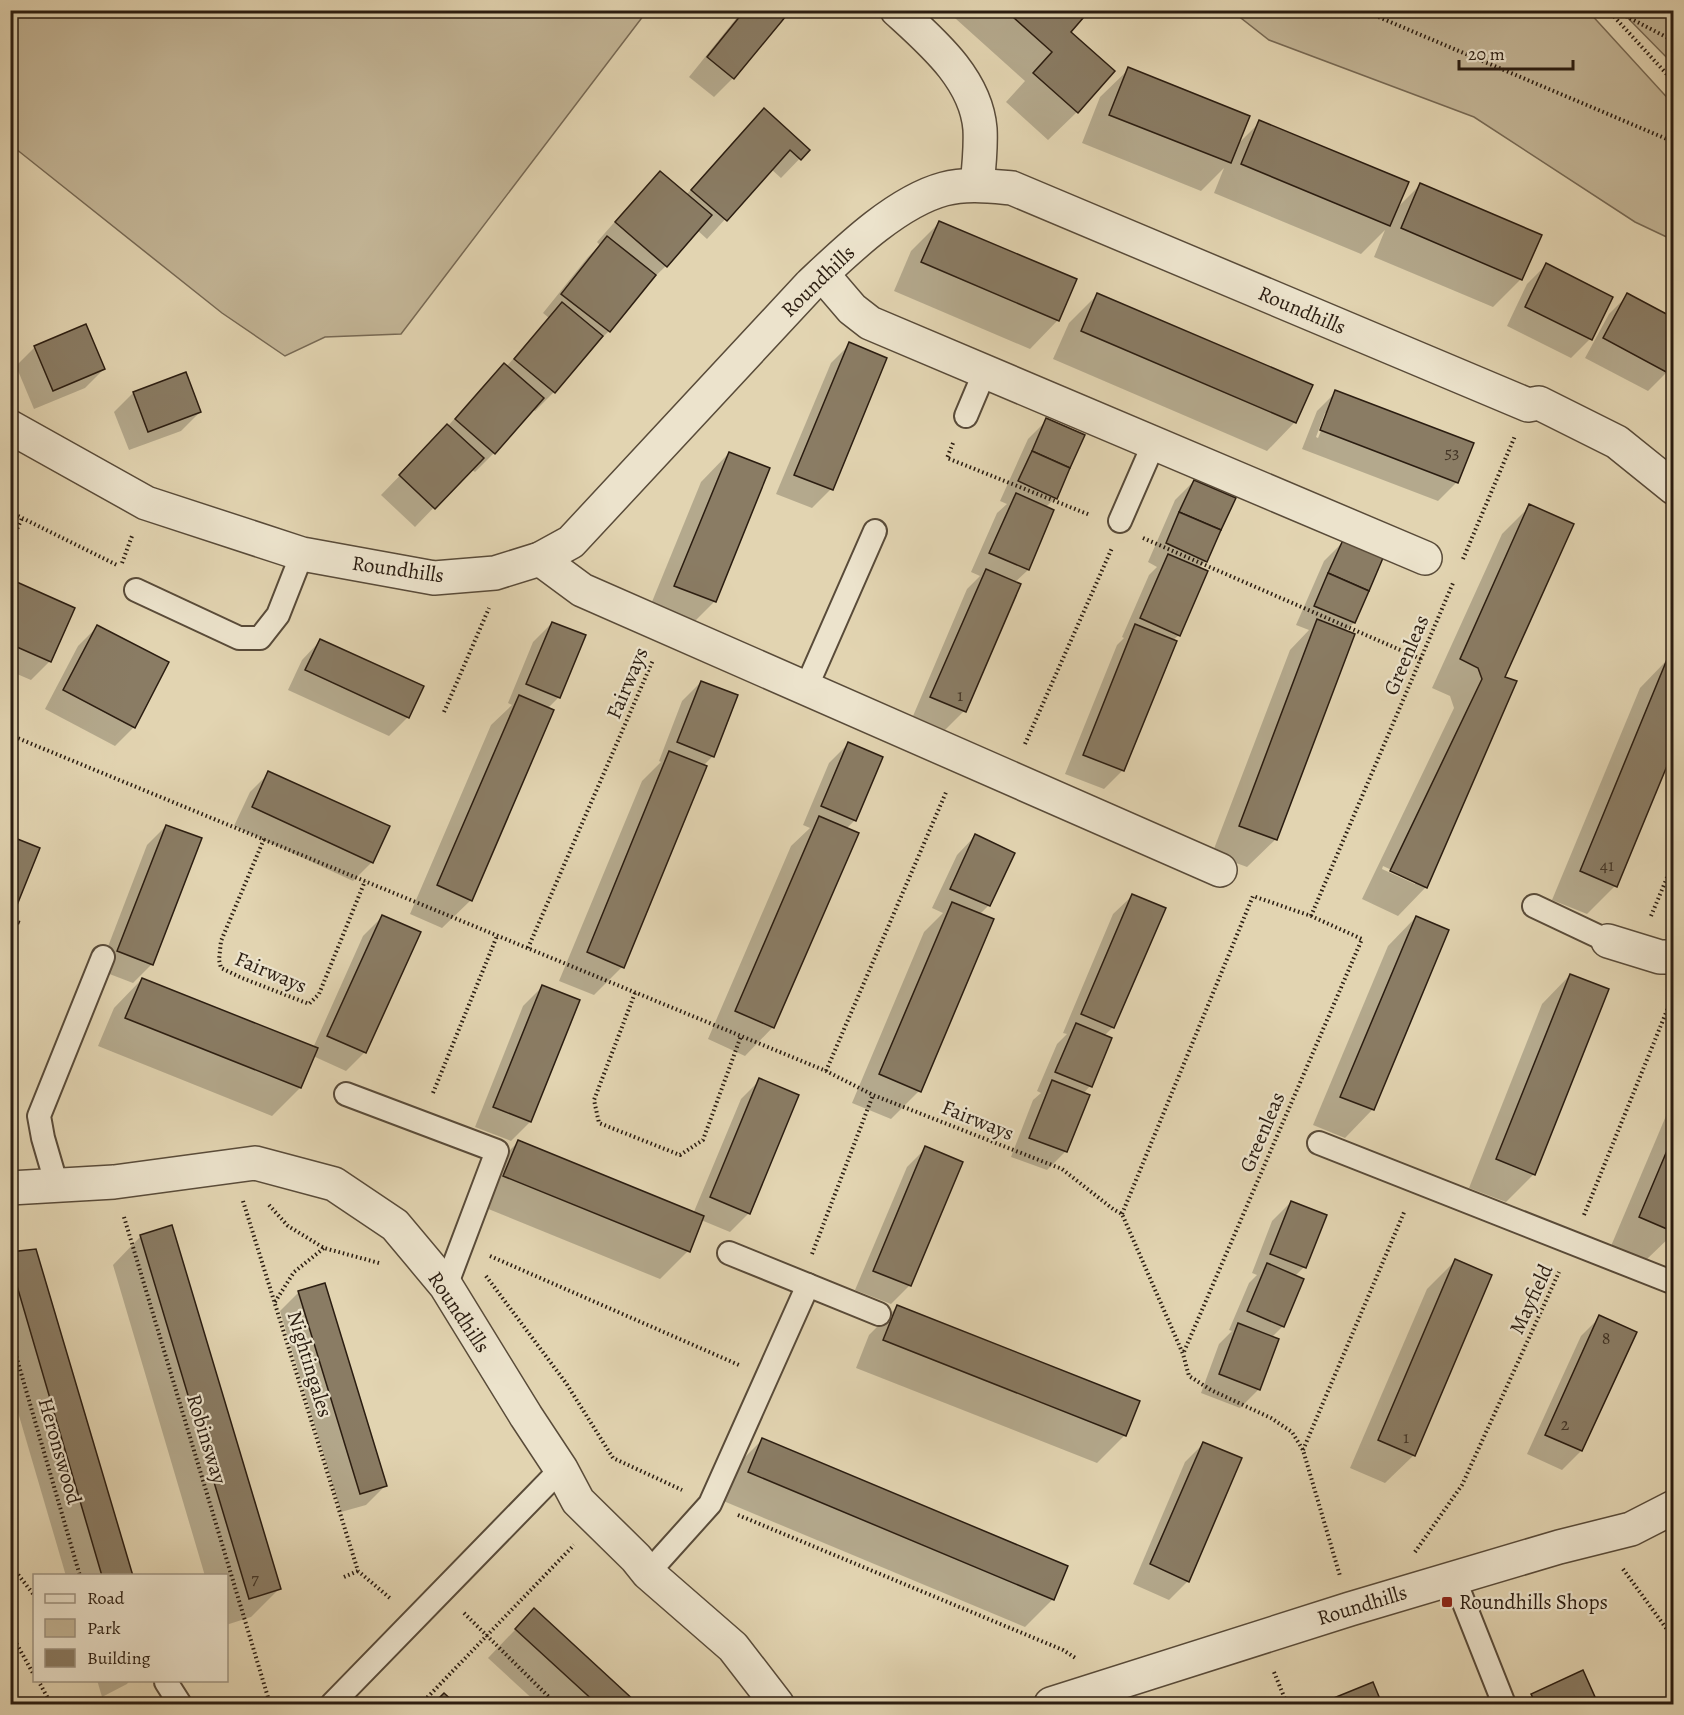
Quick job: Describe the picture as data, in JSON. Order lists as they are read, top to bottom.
{
  "streets": {
    "street": ["Roundhills"],
    "path": [
      "Greenleas",
      "Fairways",
      "Mayfield",
      "Nightingales",
      "Robinsway",
      "Heronswood"
    ]
  },
  "crossings": [
    ["Roundhills", "Mayfield"],
    ["Roundhills", "Nightingales"],
    ["Roundhills", "Robinsway"],
    ["Greenleas", "Fairways"]
  ],
  "places": {
    "transit": ["Roundhills Shops"]
  },
  "house_numbers": [
    "53",
    "1",
    "41",
    "8",
    "2",
    "1",
    "7"
  ],
  "legend": ["Road", "Park", "Building"],
  "scale_bar": "20 m"
}
